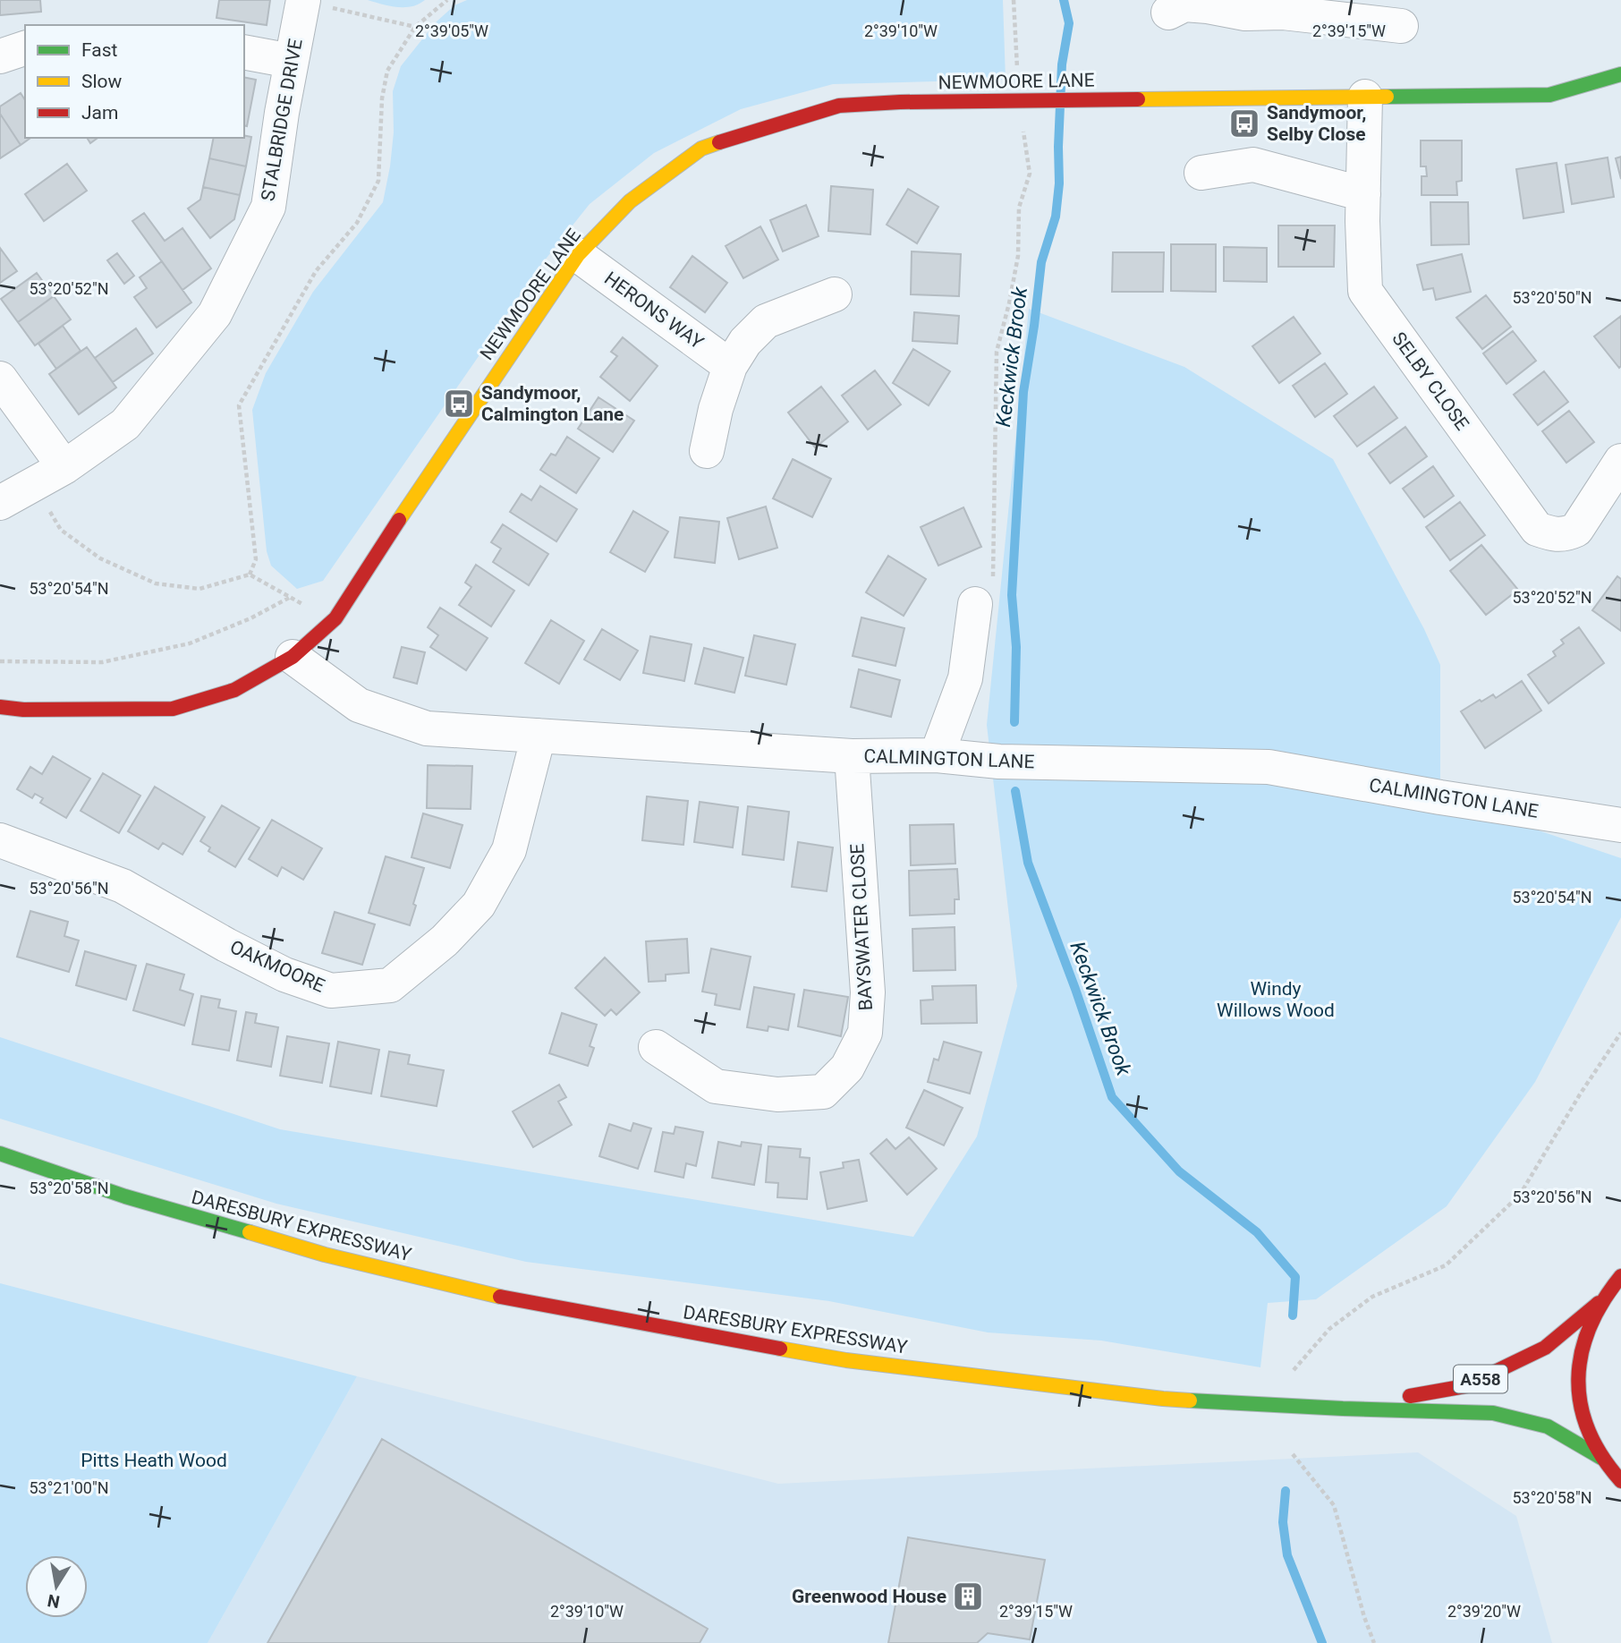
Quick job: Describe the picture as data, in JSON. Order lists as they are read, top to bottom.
{
  "streets": {
    "main road": ["NEWMOORE LANE", "DARESBURY EXPRESSWAY", "A558"],
    "street": [
      "STALBRIDGE DRIVE",
      "HERONS WAY",
      "SELBY CLOSE",
      "CALMINGTON LANE",
      "BAYSWATER CLOSE",
      "OAKMOORE"
    ]
  },
  "crossings": [
    ["NEWMOORE LANE", "HERONS WAY"],
    ["NEWMOORE LANE", "SELBY CLOSE"],
    ["NEWMOORE LANE", "CALMINGTON LANE"],
    ["CALMINGTON LANE", "BAYSWATER CLOSE"],
    ["CALMINGTON LANE", "OAKMOORE"],
    ["DARESBURY EXPRESSWAY", "A558"]
  ],
  "water": ["Keckwick Brook"],
  "parks": ["Windy Willows Wood", "Pitts Heath Wood"],
  "places": {
    "bus stop": ["Sandymoor, Selby Close", "Sandymoor, Calmington Lane"],
    "building": ["Greenwood House"]
  },
  "legend": ["Fast", "Slow", "Jam"],
  "north": "bottom",
  "coordinates": [
    "2°39'05\"W",
    "2°39'10\"W",
    "2°39'15\"W",
    "53°20'52\"N",
    "53°20'50\"N",
    "53°20'54\"N",
    "53°20'56\"N",
    "53°20'58\"N",
    "53°21'00\"N",
    "2°39'20\"W"
  ]
}
